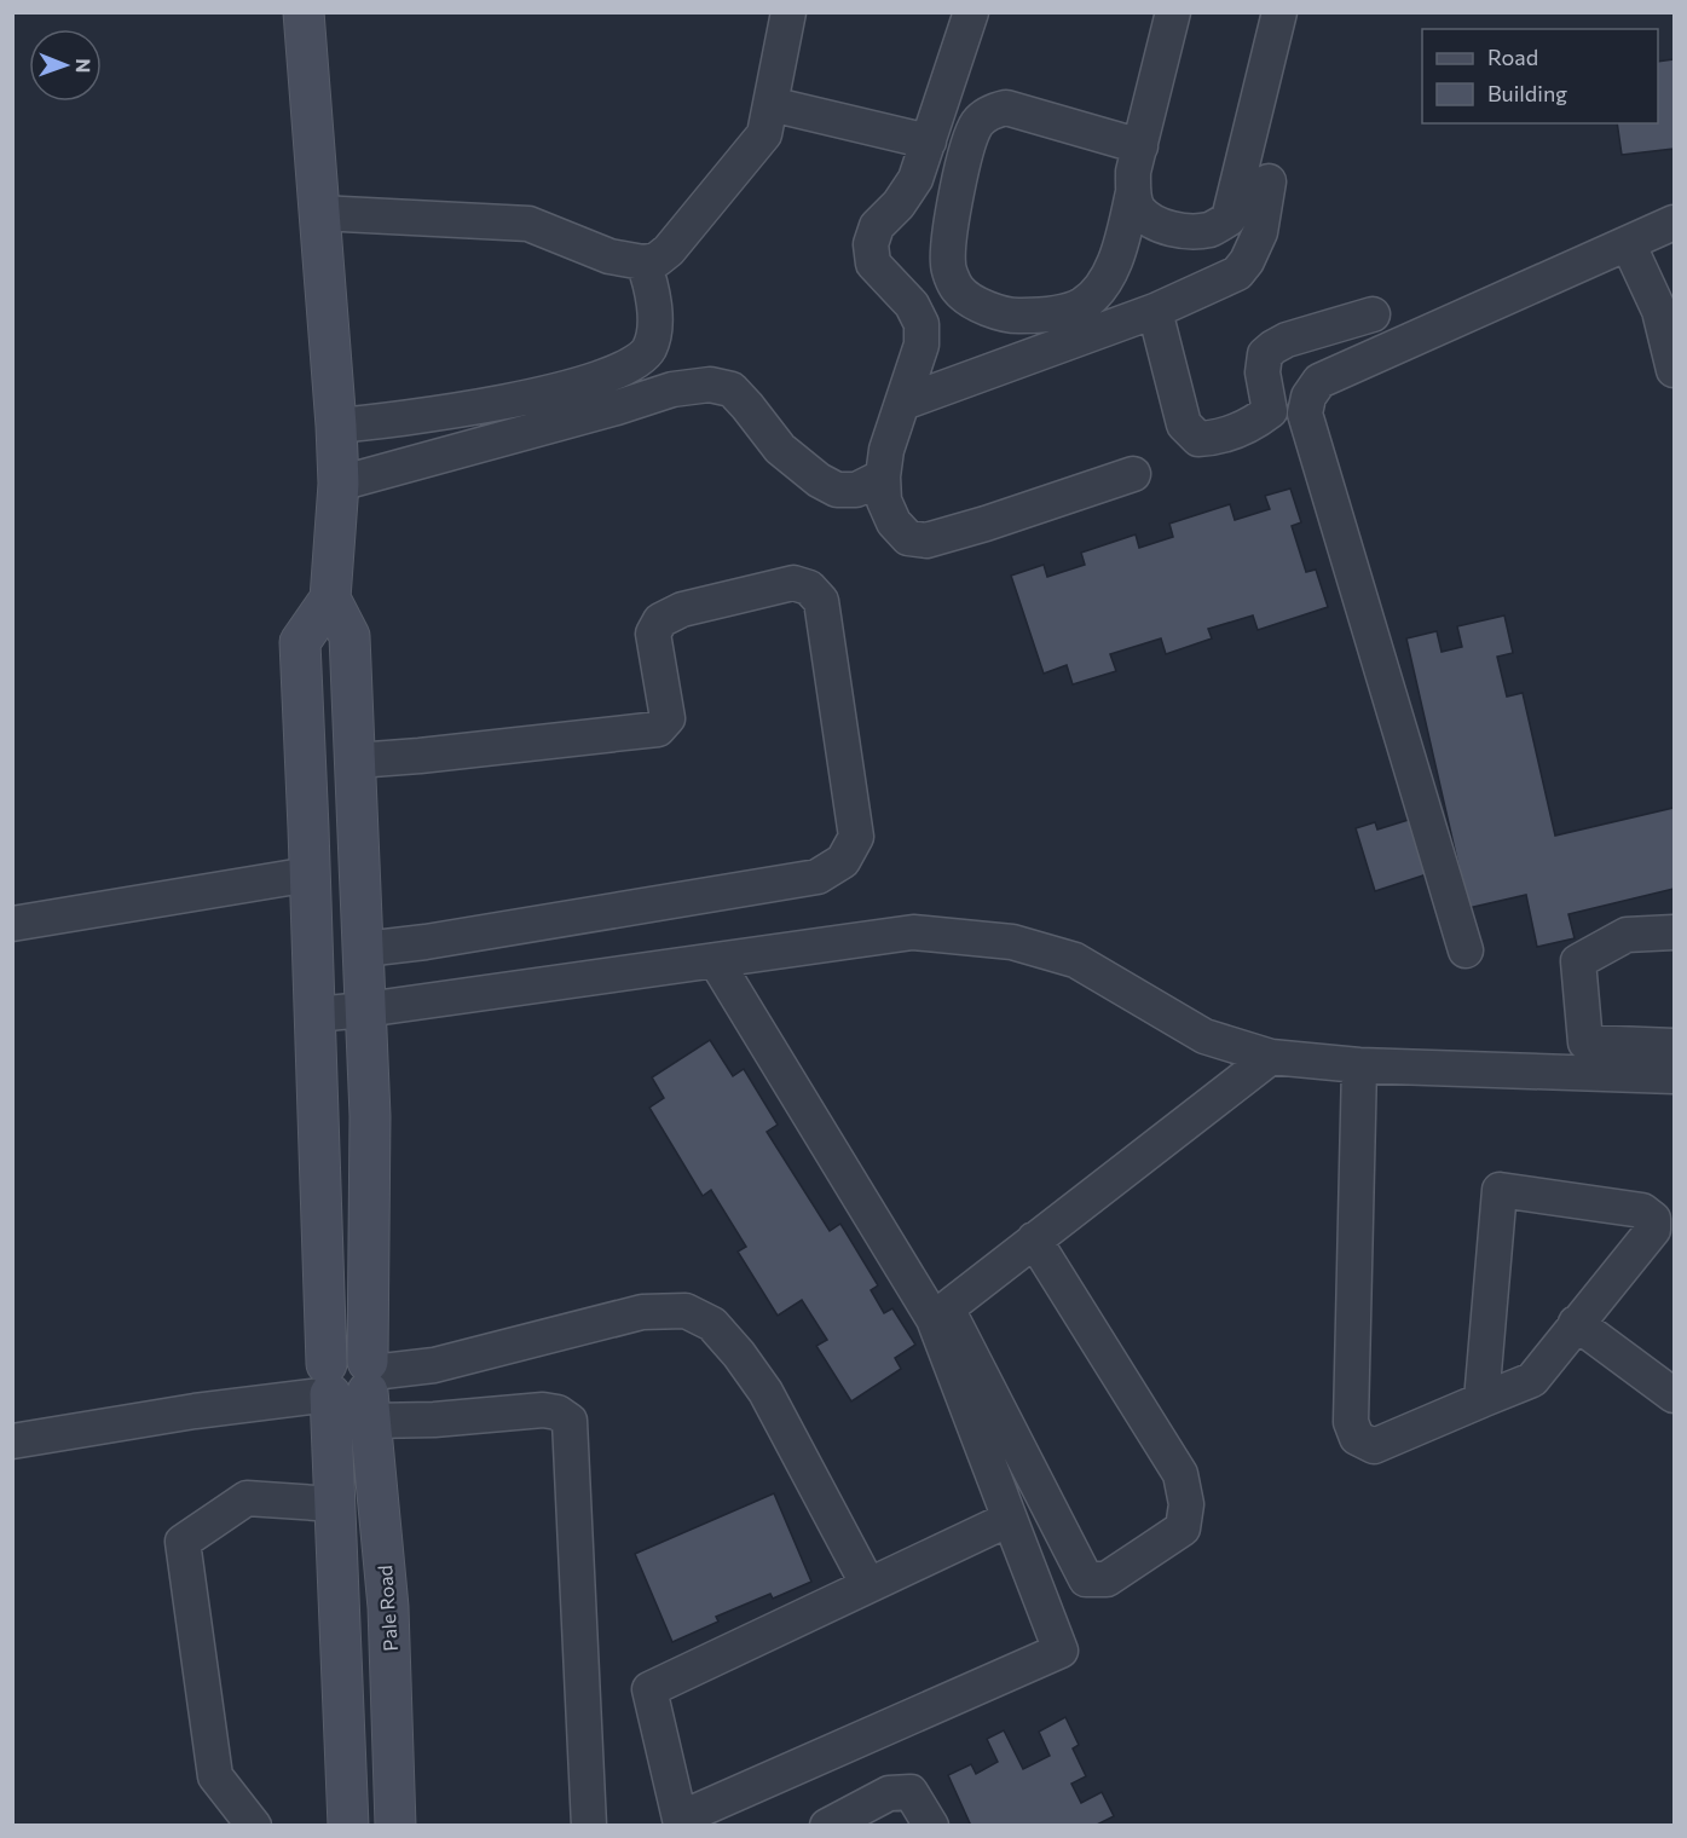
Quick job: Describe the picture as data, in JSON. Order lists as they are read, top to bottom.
{
  "streets": {
    "street": ["Pale Road"]
  },
  "legend": ["Road", "Building"],
  "north": "right"
}
